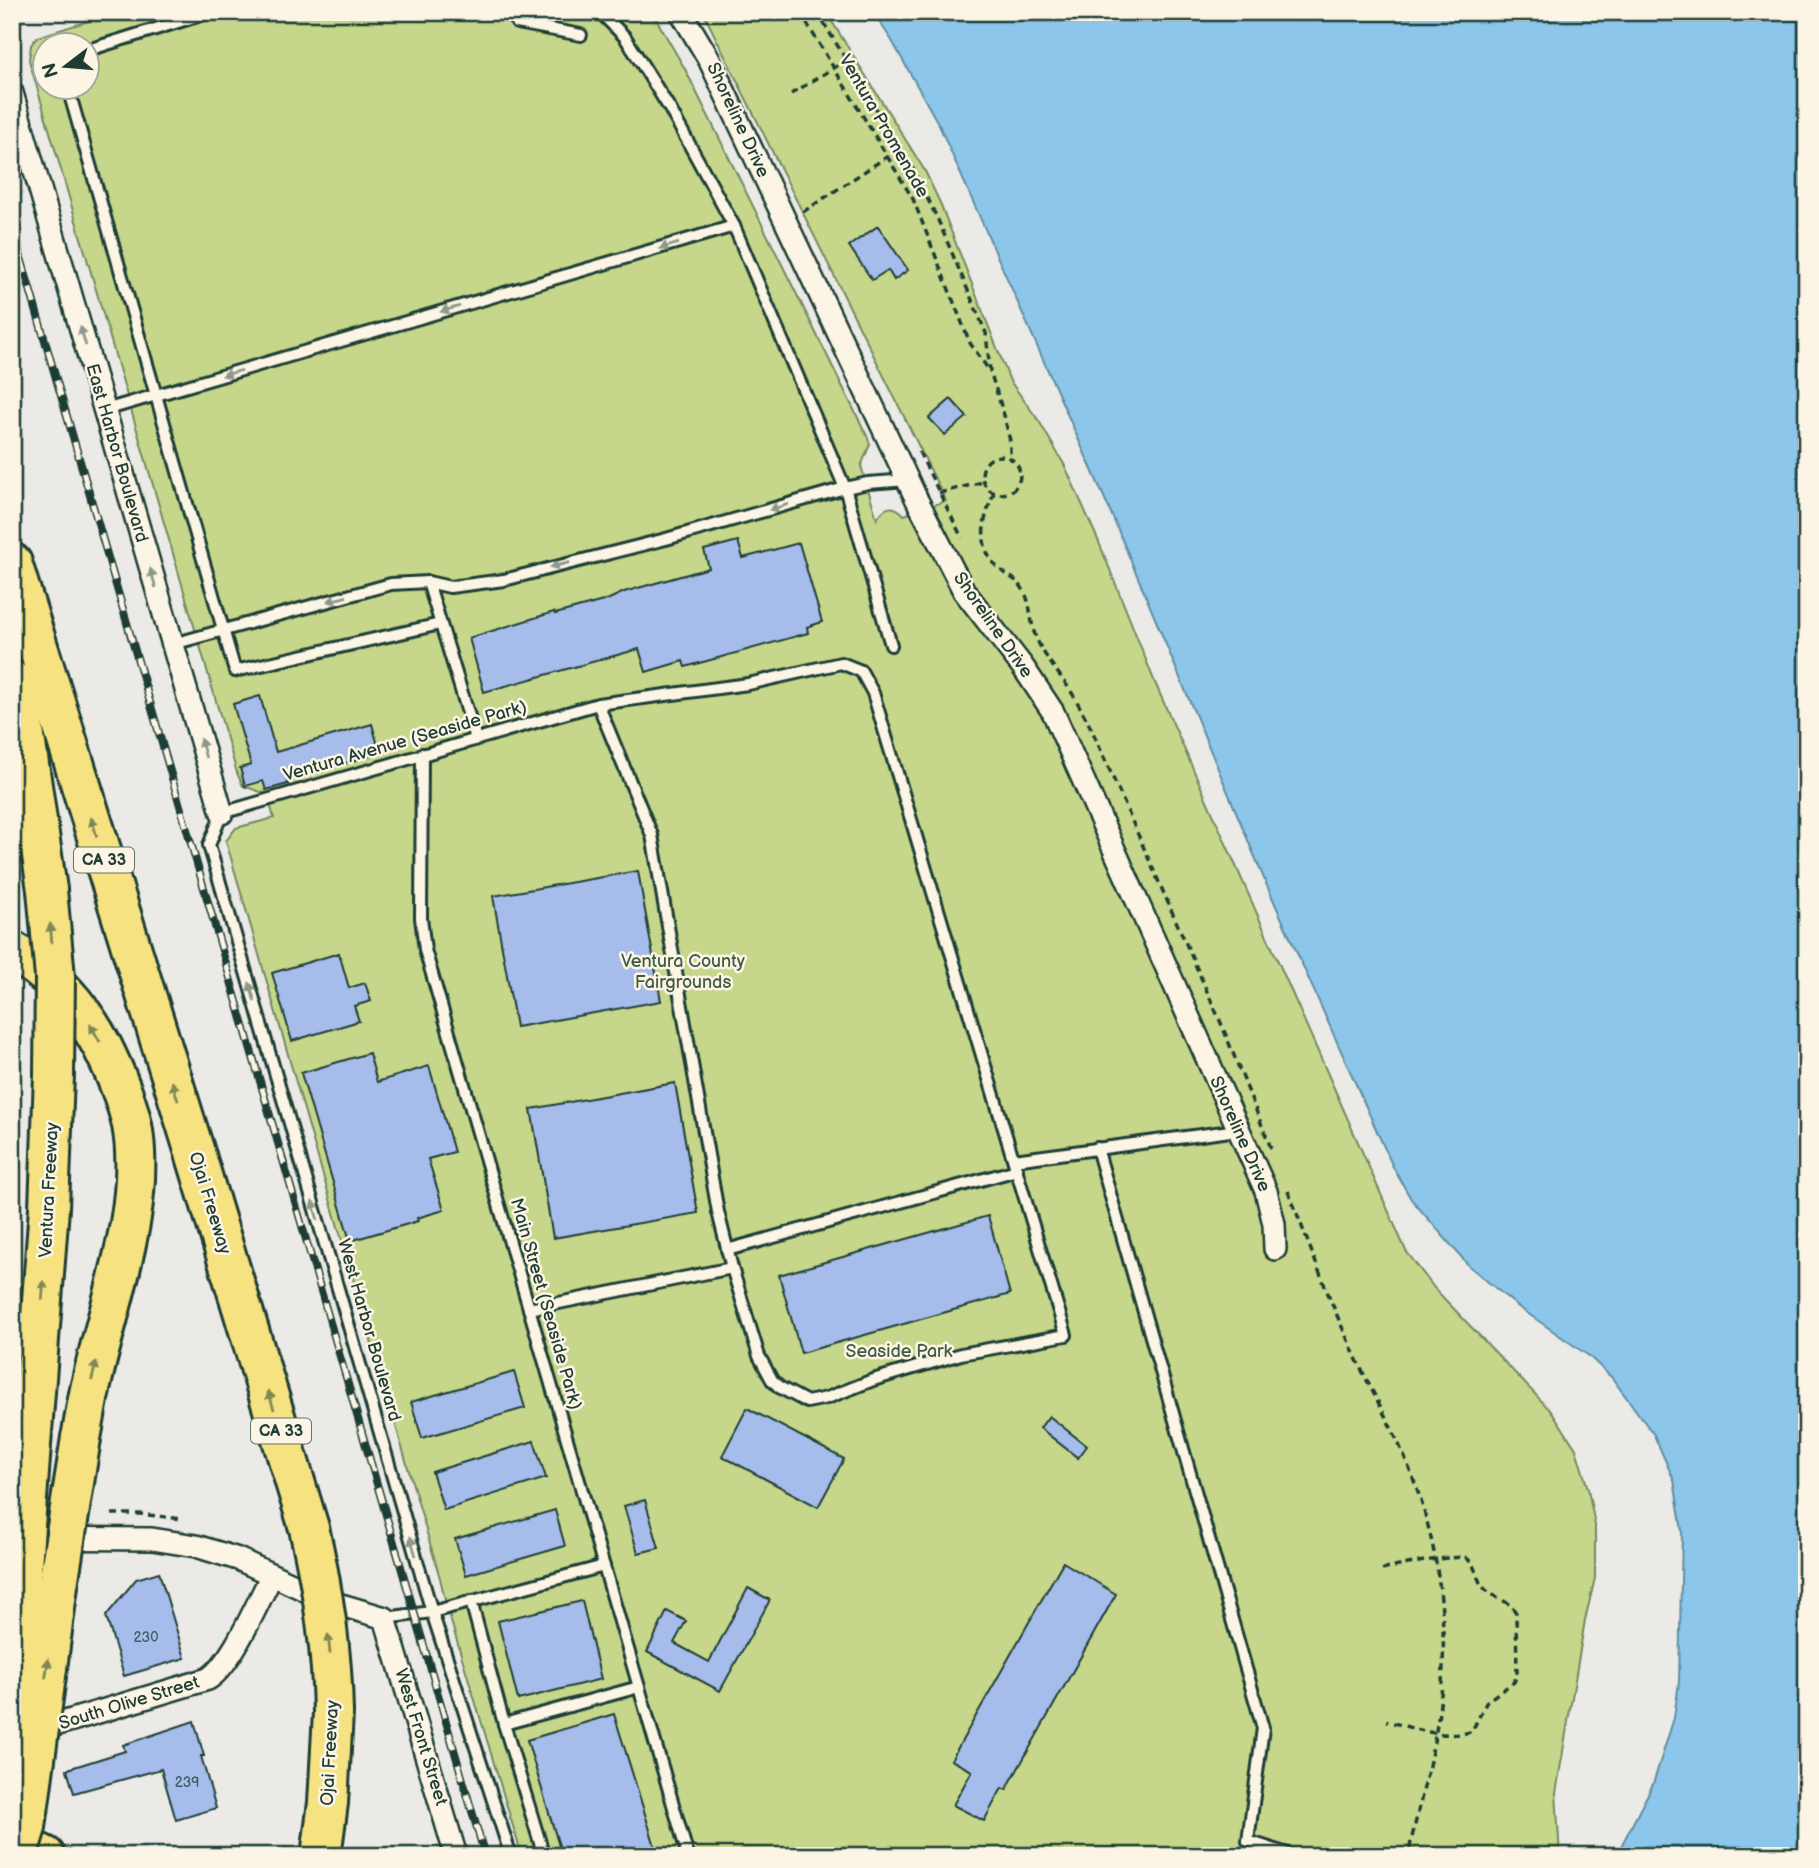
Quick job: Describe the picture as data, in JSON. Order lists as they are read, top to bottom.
{
  "streets": {
    "highway": ["CA 33", "Ventura Freeway", "Ojai Freeway"],
    "street": [
      "Shoreline Drive",
      "East Harbor Boulevard",
      "South Olive Street",
      "West Front Street"
    ],
    "lane": ["Ventura Avenue (Seaside Park)", "Main Street (Seaside Park)", "West Harbor Boulevard"],
    "path": ["Ventura Promenade"]
  },
  "crossings": [
    ["East Harbor Boulevard", "Ventura Avenue (Seaside Park)"],
    ["East Harbor Boulevard", "West Harbor Boulevard"],
    ["Ventura Avenue (Seaside Park)", "Main Street (Seaside Park)"],
    ["Ventura Avenue (Seaside Park)", "West Harbor Boulevard"]
  ],
  "one_way": ["East Harbor Boulevard", "West Harbor Boulevard"],
  "parks": ["Ventura County Fairgrounds", "Seaside Park"],
  "house_numbers": ["230", "239"],
  "north": "left"
}
